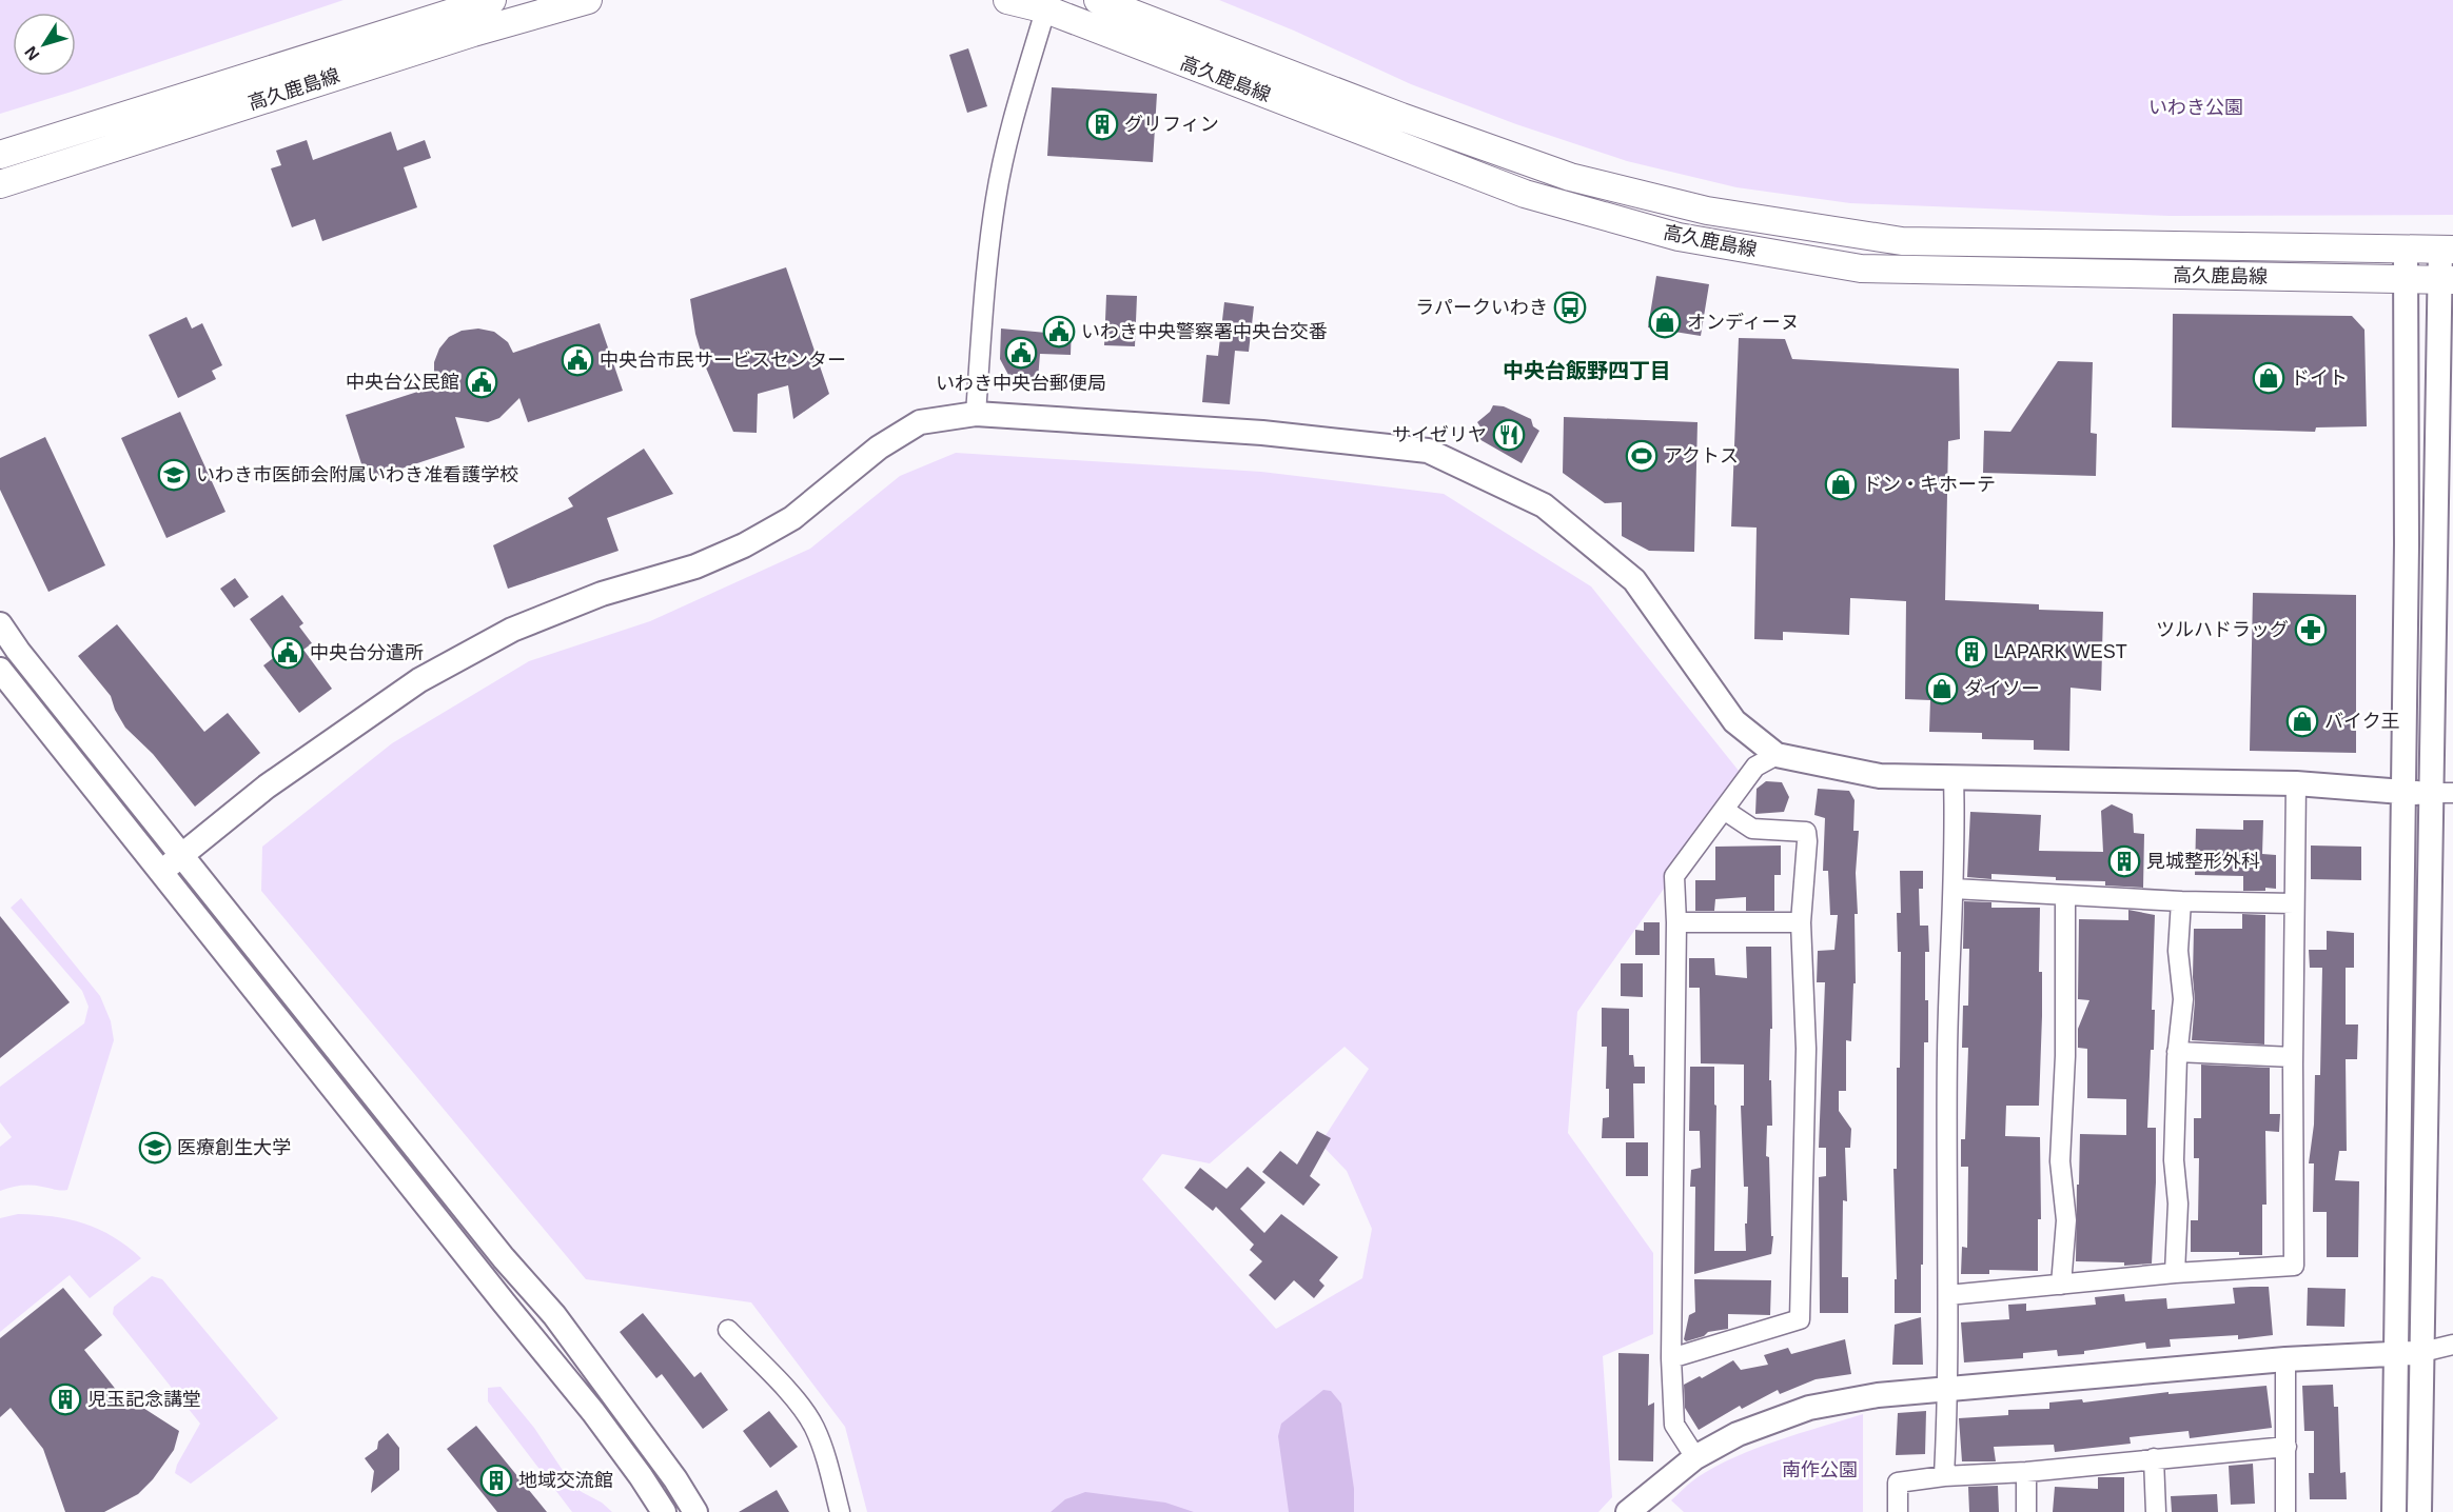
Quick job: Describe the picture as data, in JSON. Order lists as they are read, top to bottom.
{
  "streets": {
    "main road": ["高久鹿島線"]
  },
  "districts": ["中央台飯野四丁目"],
  "parks": ["いわき公園", "南作公園"],
  "places": {
    "building": [
      "グリフィン",
      "LAPARK WEST",
      "見城整形外科",
      "児玉記念講堂",
      "地域交流館"
    ],
    "bus stop": ["ラパークいわき"],
    "shop": [
      "オンディーヌ",
      "ドイト",
      "ドン・キホーテ",
      "ダイソー",
      "バイク王"
    ],
    "public building": [
      "いわき中央警察署中央台交番",
      "いわき中央台郵便局",
      "中央台市民サービスセンター",
      "中央台公民館",
      "中央台分遣所"
    ],
    "restaurant": ["サイゼリヤ"],
    "sports": ["アクトス"],
    "school or university": ["いわき市医師会附属いわき准看護学校", "医療創生大学"],
    "pharmacy": ["ツルハドラッグ"]
  },
  "north": "bottom left"
}
